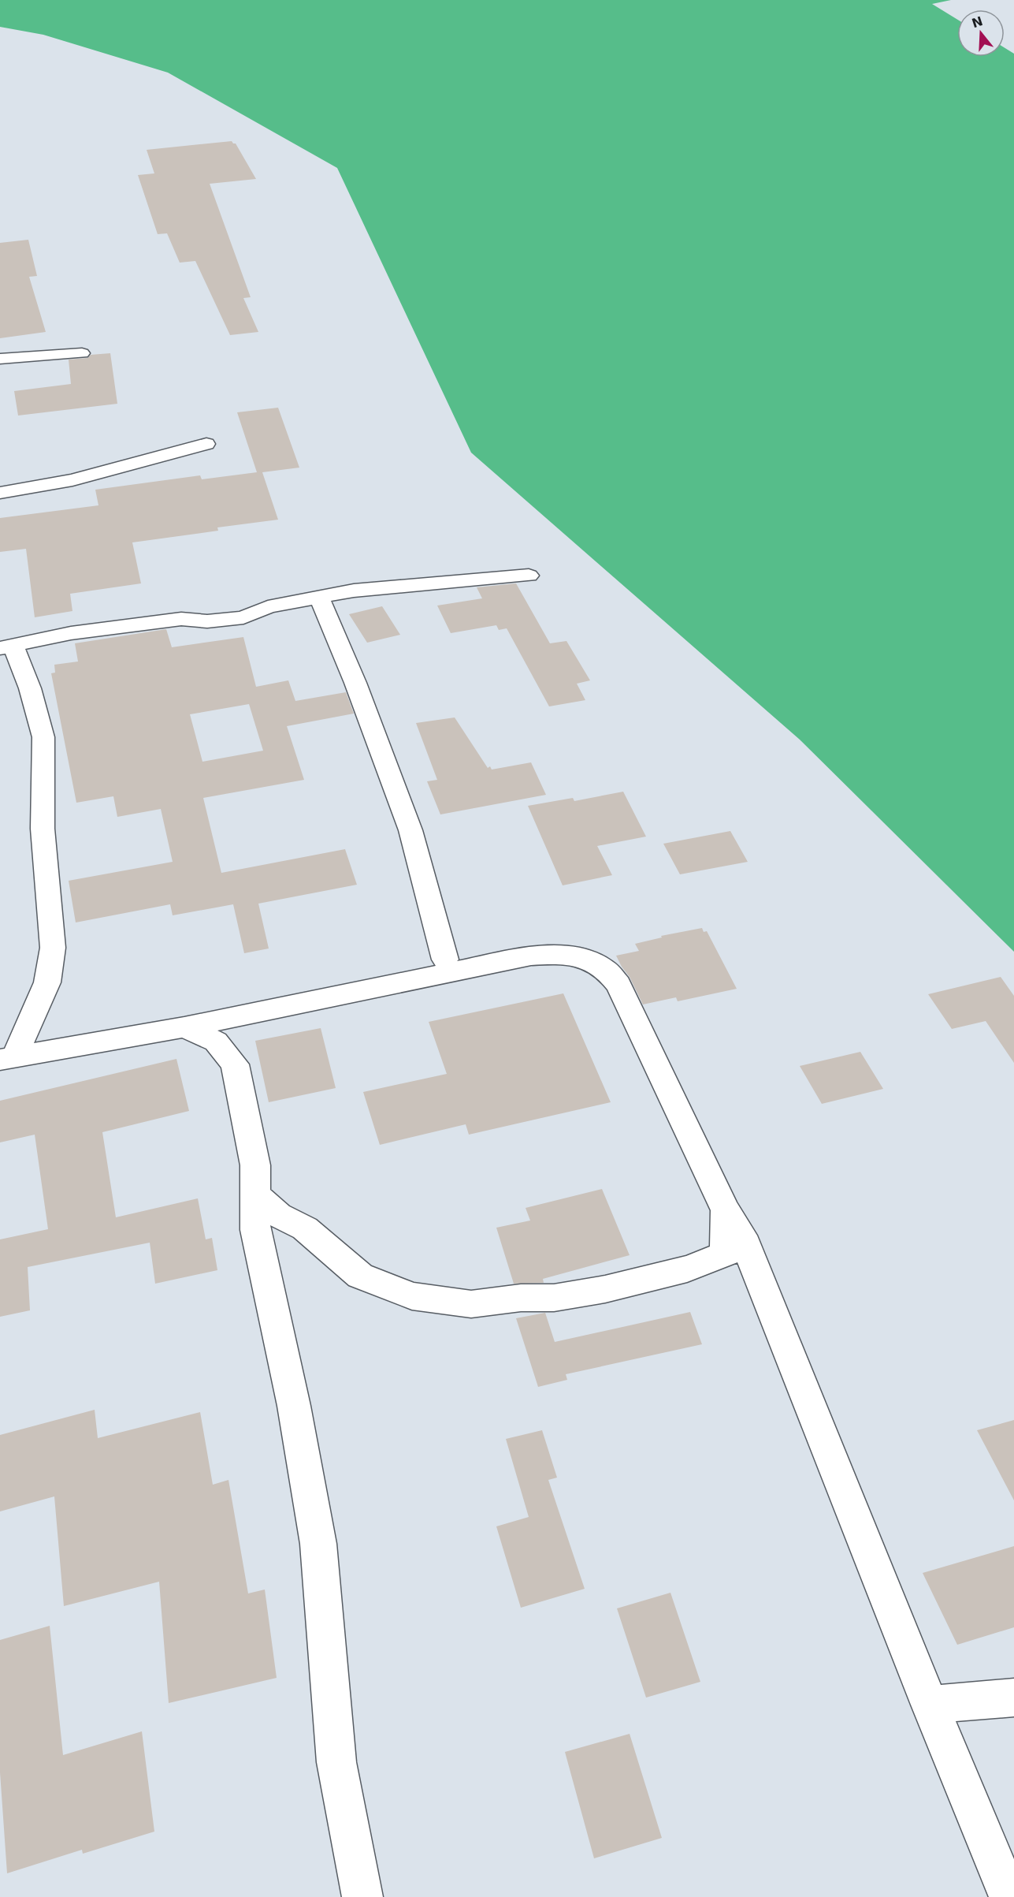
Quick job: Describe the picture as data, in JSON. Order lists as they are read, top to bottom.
{
  "north": "top"
}
